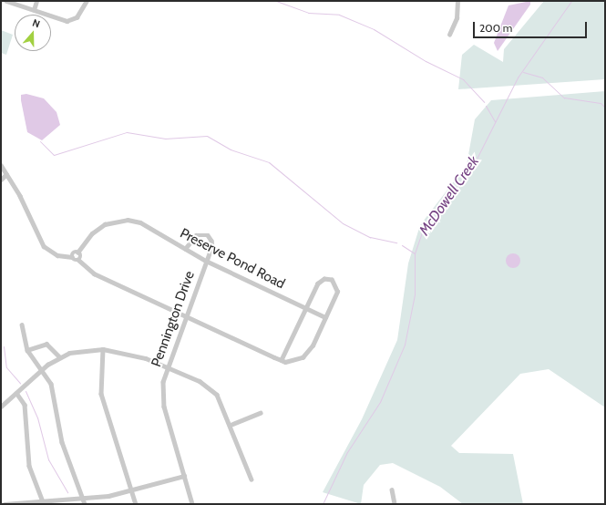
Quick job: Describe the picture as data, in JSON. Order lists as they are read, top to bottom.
{
  "streets": {
    "street": ["Preserve Pond Road", "Pennington Drive"]
  },
  "crossings": [
    ["Preserve Pond Road", "Pennington Drive"]
  ],
  "water": ["McDowell Creek"],
  "scale_bar": "200 m",
  "north": "top"
}
